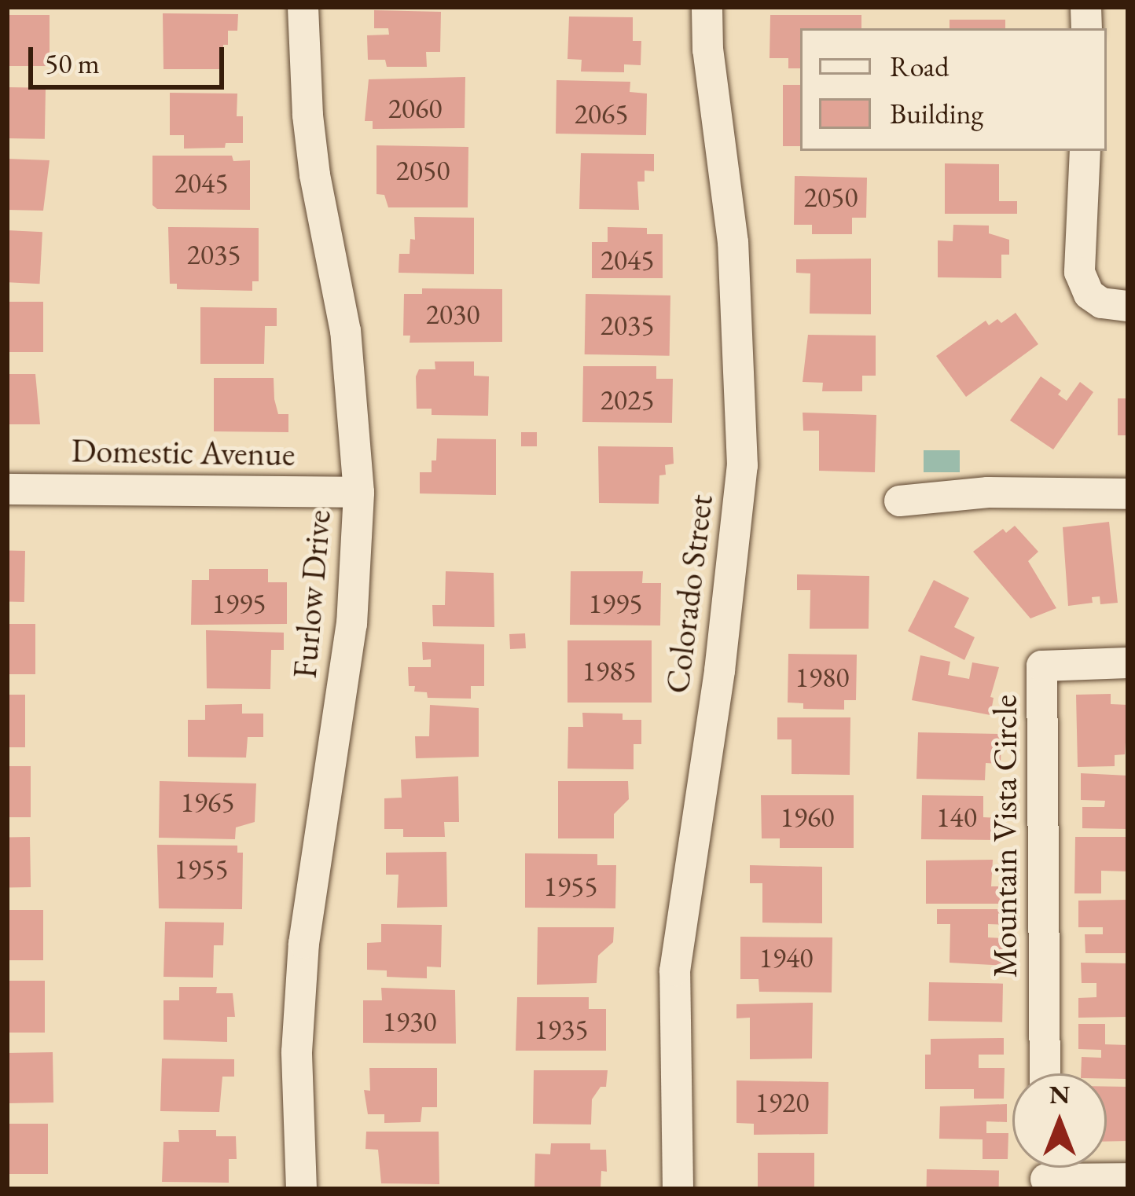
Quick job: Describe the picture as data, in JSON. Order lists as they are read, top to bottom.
{
  "streets": {
    "street": [
      "Domestic Avenue",
      "Furlow Drive",
      "Colorado Street",
      "Mountain Vista Circle"
    ]
  },
  "crossings": [
    ["Domestic Avenue", "Furlow Drive"]
  ],
  "house_numbers": [
    "2060",
    "2065",
    "2050",
    "2045",
    "2050",
    "2035",
    "2045",
    "2030",
    "2035",
    "2025",
    "1995",
    "1995",
    "1985",
    "1980",
    "1965",
    "1960",
    "140",
    "1955",
    "1955",
    "1940",
    "1930",
    "1935",
    "1920"
  ],
  "legend": ["Road", "Building"],
  "scale_bar": "50 m",
  "north": "top"
}
